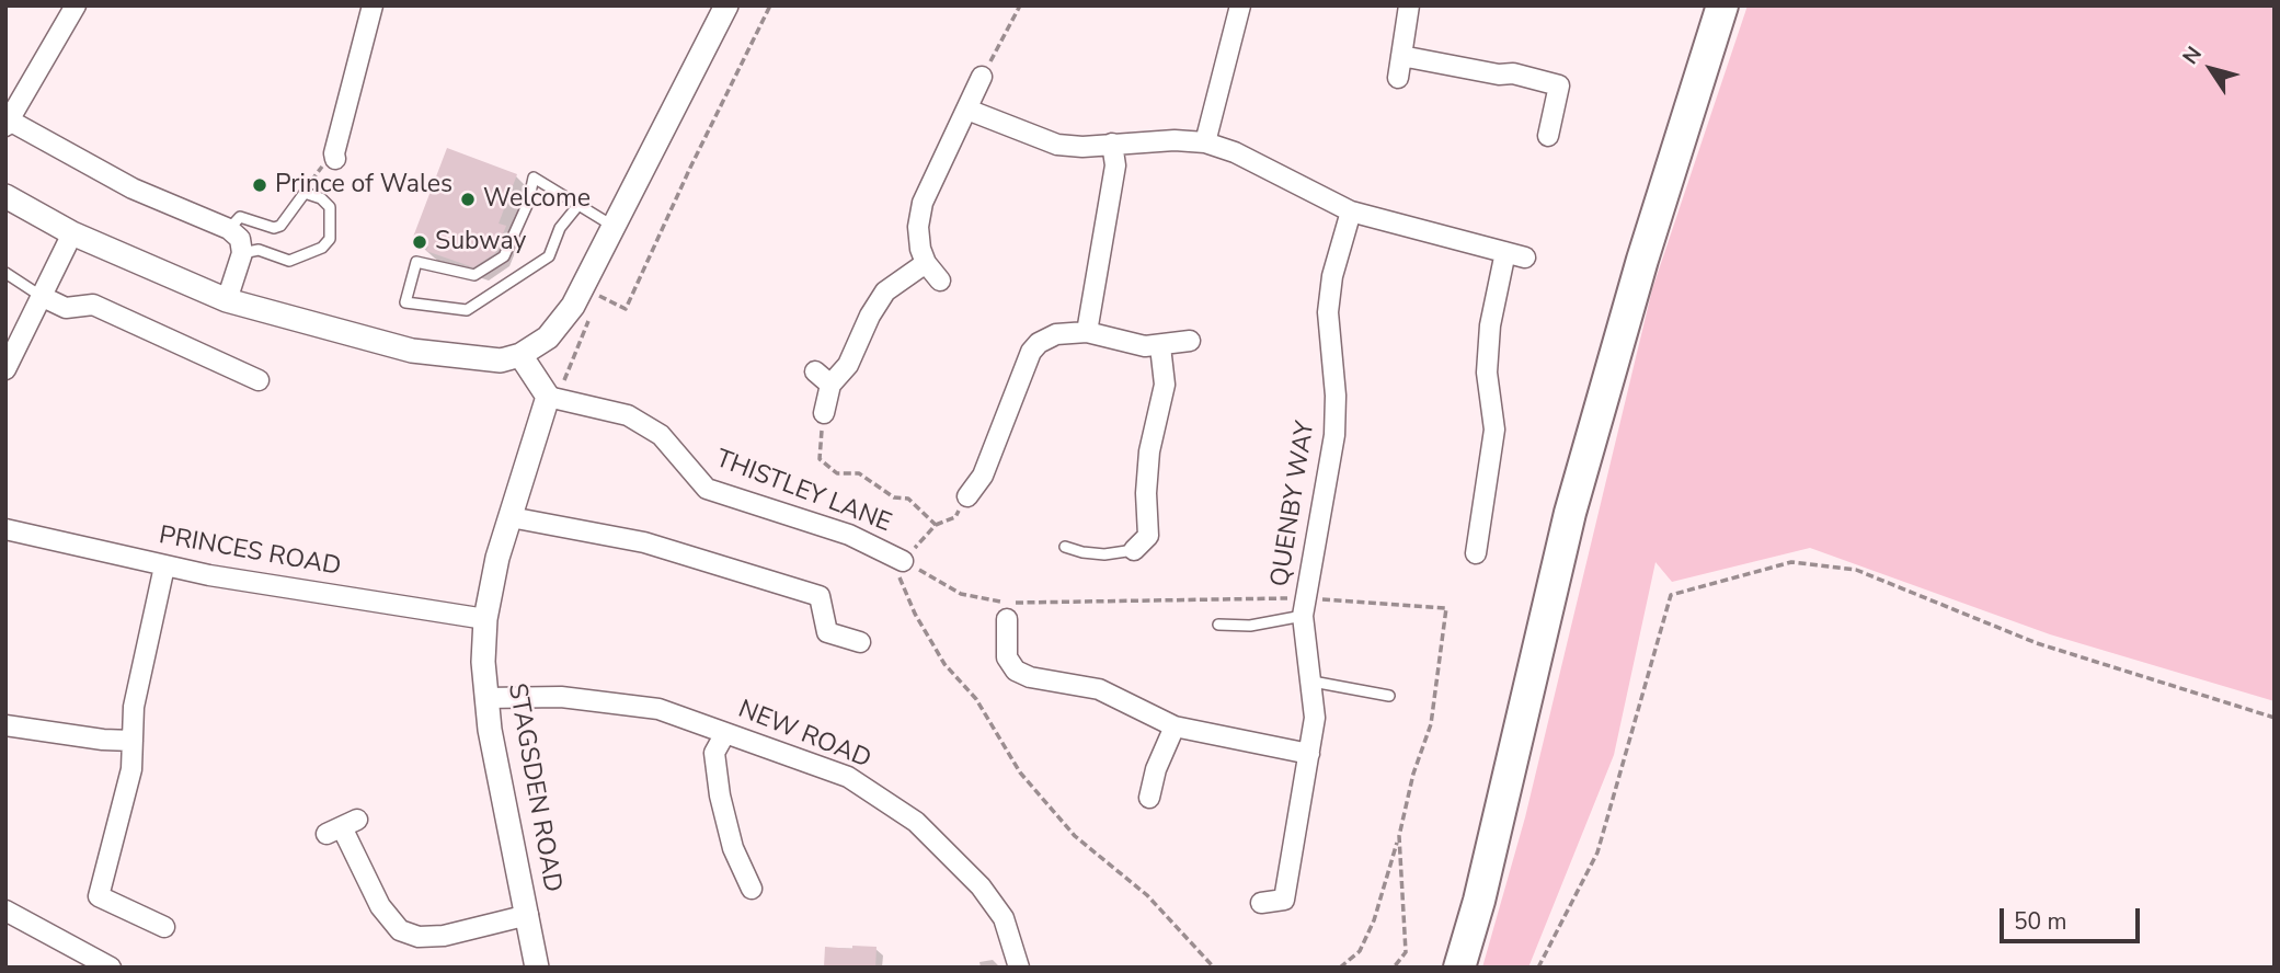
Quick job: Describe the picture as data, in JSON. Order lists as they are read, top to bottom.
{
  "streets": {
    "street": [
      "THISTLEY LANE",
      "QUENBY WAY",
      "PRINCES ROAD",
      "NEW ROAD",
      "STAGSDEN ROAD"
    ]
  },
  "crossings": [
    ["THISTLEY LANE", "QUENBY WAY"],
    ["THISTLEY LANE", "STAGSDEN ROAD"],
    ["PRINCES ROAD", "STAGSDEN ROAD"],
    ["NEW ROAD", "STAGSDEN ROAD"]
  ],
  "places": ["Prince of Wales", "Welcome", "Subway"],
  "scale_bar": "50 m",
  "north": "top left"
}
